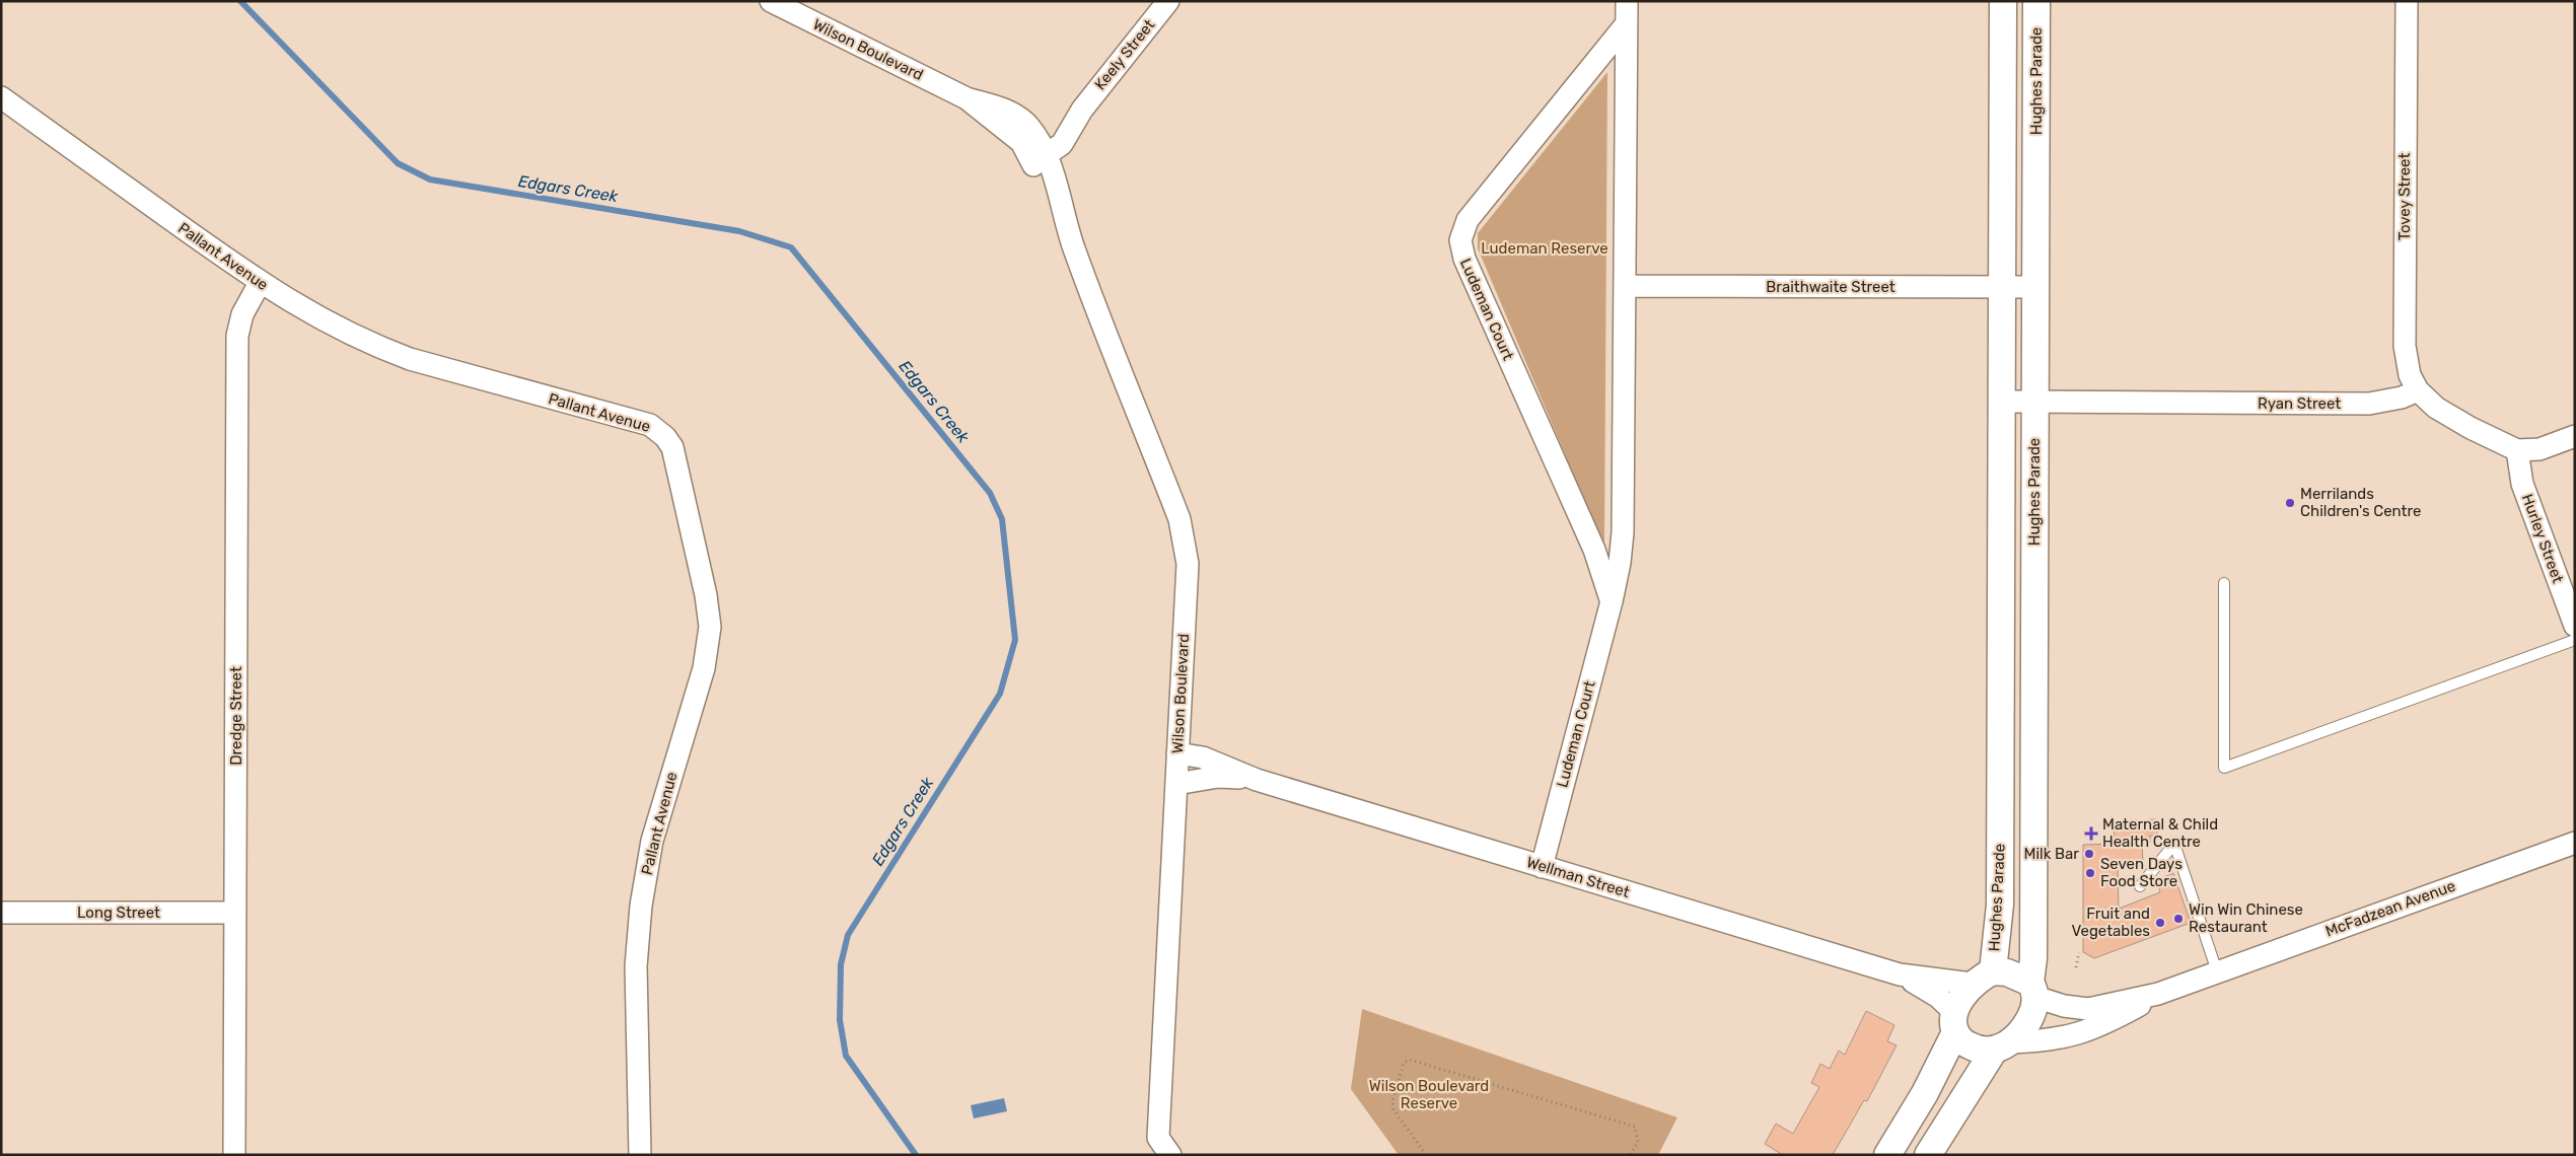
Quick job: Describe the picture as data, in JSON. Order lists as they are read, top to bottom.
{
  "streets": {
    "street": [
      "Wilson Boulevard",
      "Keely Street",
      "Hughes Parade",
      "Tovey Street",
      "Pallant Avenue",
      "Braithwaite Street",
      "Ludeman Court",
      "Ryan Street",
      "Hurley Street",
      "Dredge Street",
      "Wellman Street",
      "McFadzean Avenue",
      "Long Street"
    ]
  },
  "crossings": [
    ["Wilson Boulevard", "Keely Street"],
    ["Wilson Boulevard", "Wellman Street"],
    ["Hughes Parade", "Braithwaite Street"],
    ["Hughes Parade", "Ryan Street"],
    ["Hughes Parade", "Wellman Street"],
    ["Hughes Parade", "McFadzean Avenue"],
    ["Tovey Street", "Ryan Street"],
    ["Pallant Avenue", "Dredge Street"],
    ["Braithwaite Street", "Ludeman Court"],
    ["Ludeman Court", "Wellman Street"],
    ["Dredge Street", "Long Street"],
    ["Wellman Street", "McFadzean Avenue"]
  ],
  "water": ["Edgars Creek"],
  "parks": ["Ludeman Reserve", "Wilson Boulevard Reserve"],
  "places": {
    "other": [
      "Merrilands Children's Centre",
      "Milk Bar",
      "Seven Days Food Store",
      "Win Win Chinese Restaurant",
      "Fruit and Vegetables"
    ],
    "health": ["Maternal & Child Health Centre"]
  }
}
